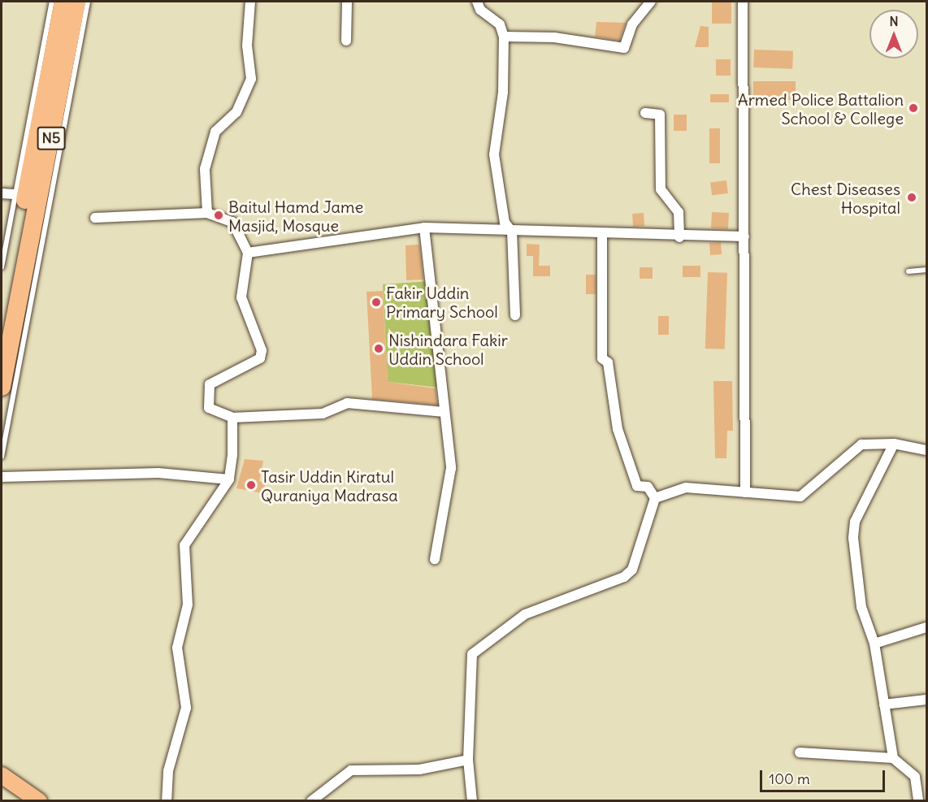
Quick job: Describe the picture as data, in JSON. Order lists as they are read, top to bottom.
{
  "streets": {
    "highway": ["N5"]
  },
  "places": [
    "Armed Police Battalion School & College",
    "Chest Diseases Hospital",
    "Baitul Hamd Jame Masjid, Mosque",
    "Fakir Uddin Primary School",
    "Nishindara Fakir Uddin School",
    "Tasir Uddin Kiratul Quraniya Madrasa"
  ],
  "scale_bar": "100 m",
  "north": "top"
}
